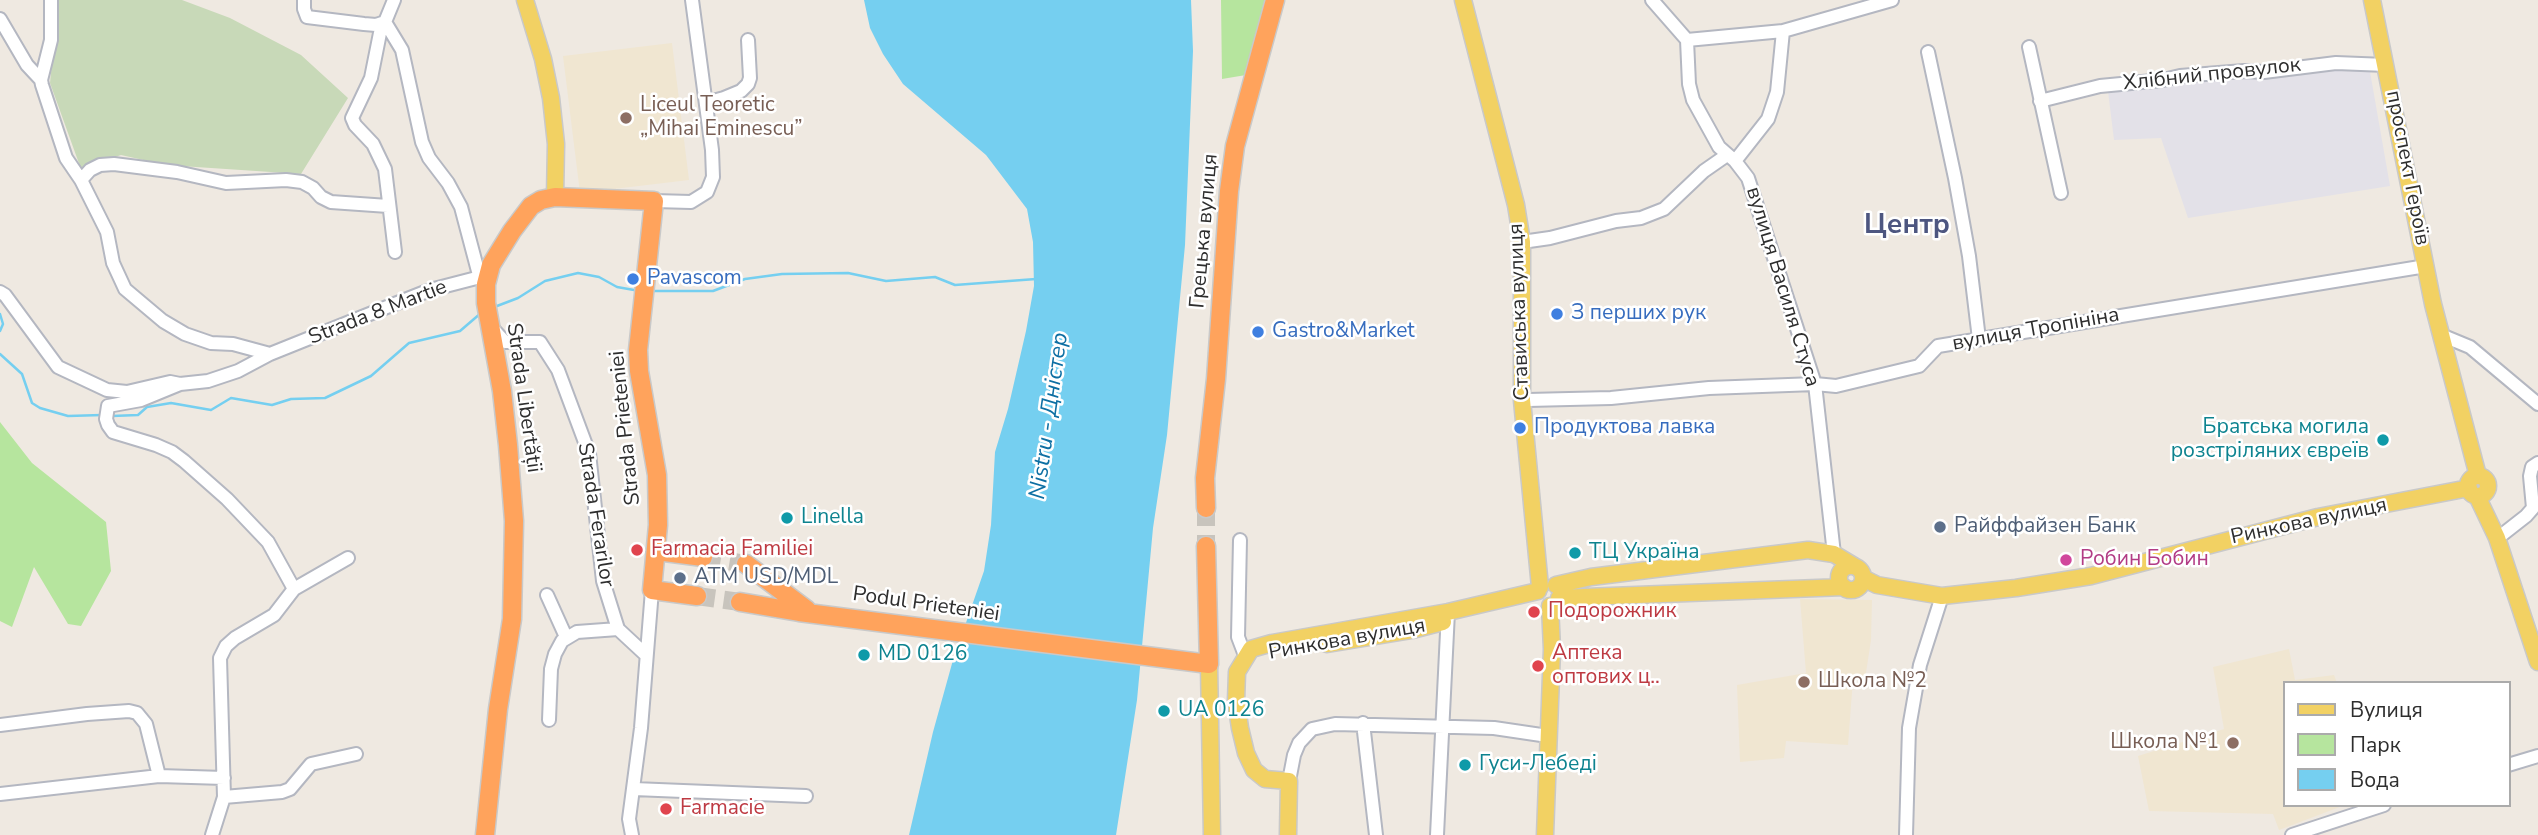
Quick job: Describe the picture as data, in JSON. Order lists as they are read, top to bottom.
{
  "streets": {
    "highway": [
      "Грецька вулиця",
      "Strada Libertății",
      "Strada Prieteniei",
      "Podul Prieteniei"
    ],
    "main road": ["проспект Героїв", "Стависька вулиця", "Ринкова вулиця"],
    "street": [
      "Хлібний провулок",
      "вулиця Василя Стуса",
      "Strada 8 Martie",
      "вулиця Тропініна",
      "Strada Ferarilor"
    ]
  },
  "crossings": [
    ["Хлібний провулок", "проспект Героїв"],
    ["проспект Героїв", "вулиця Тропініна"],
    ["проспект Героїв", "Ринкова вулиця"],
    ["вулиця Василя Стуса", "вулиця Тропініна"],
    ["вулиця Василя Стуса", "Ринкова вулиця"],
    ["Стависька вулиця", "вулиця Тропініна"],
    ["Стависька вулиця", "Ринкова вулиця"],
    ["Strada 8 Martie", "Strada Libertății"],
    ["Strada Libertății", "Strada Ferarilor"]
  ],
  "districts": ["Центр"],
  "water": ["Nistru - Дністер"],
  "places": [
    "Liceul Teoretic „Mihai Eminescu”",
    "Pavascom",
    "З перших рук",
    "Gastro&Market",
    "Продуктова лавка",
    "Братська могила розстріляних євреїв",
    "Linella",
    "Райффайзен Банк",
    "Farmacia Familiei",
    "ТЦ Україна",
    "Робин Бобин",
    "ATM USD/MDL",
    "Подорожник",
    "MD 0126",
    "Аптека оптових ц..",
    "Школа №2",
    "UA 0126",
    "Школа №1",
    "Гуси-Лебеді",
    "Farmacie"
  ],
  "legend": ["Вулиця", "Парк", "Вода"]
}
